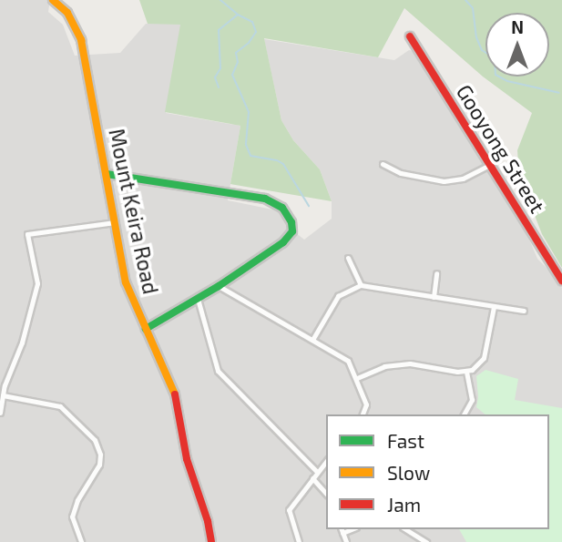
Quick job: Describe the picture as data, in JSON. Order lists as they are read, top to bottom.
{
  "streets": {
    "street": ["Gooyong Street", "Mount Keira Road"]
  },
  "legend": ["Fast", "Slow", "Jam"],
  "north": "top"
}
